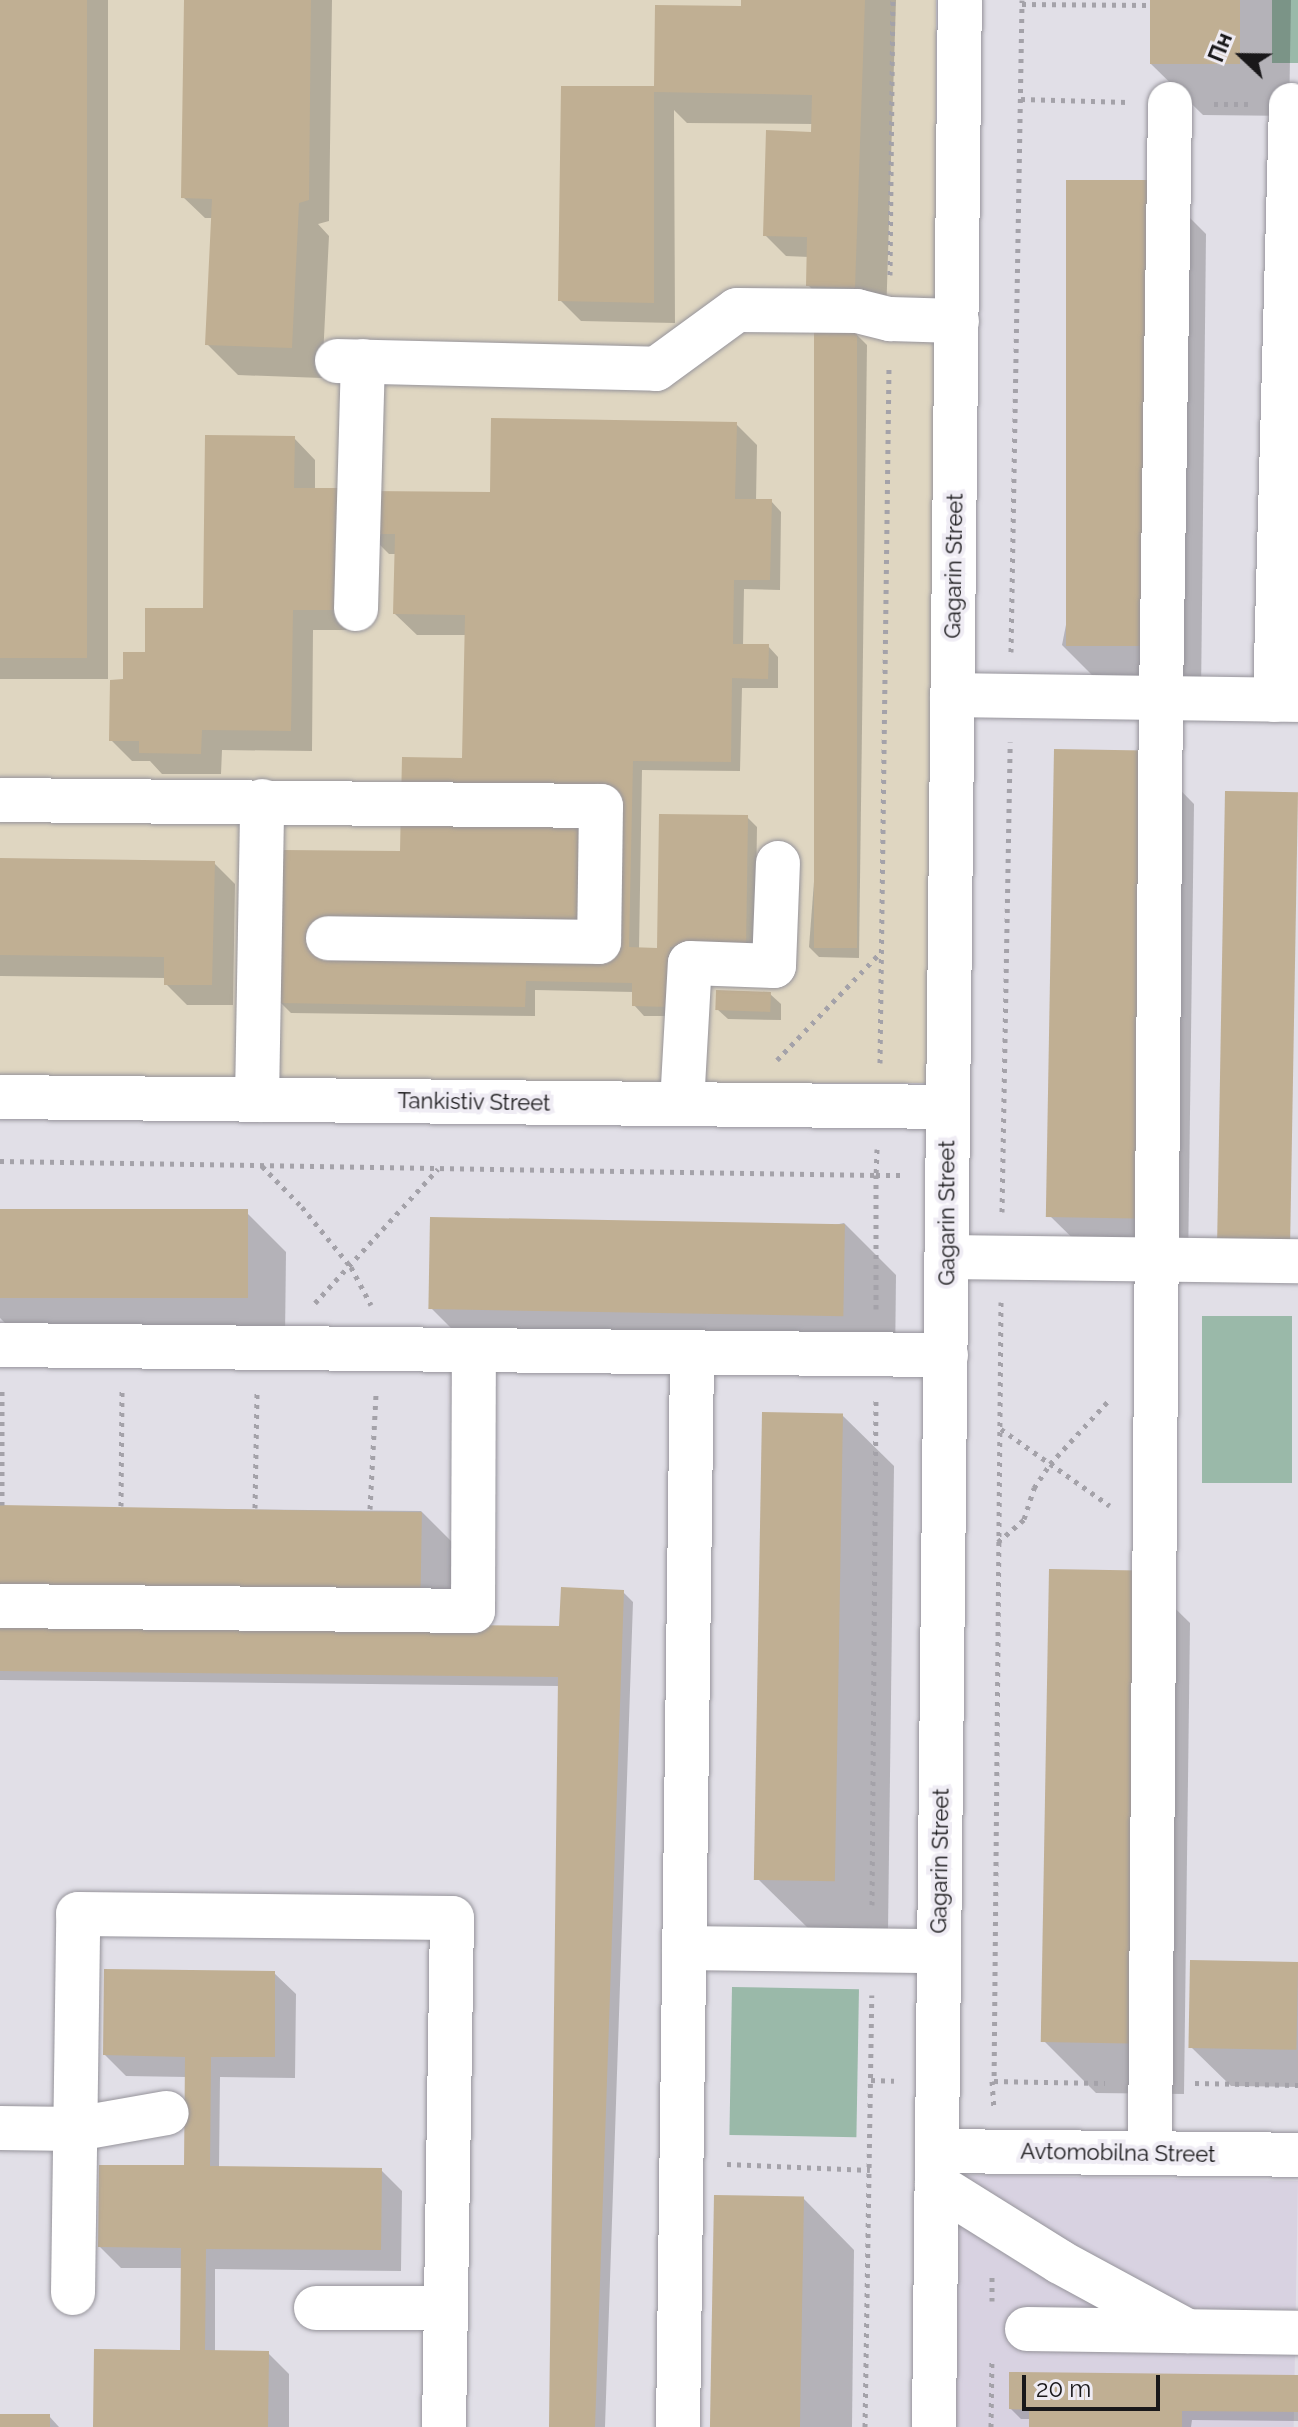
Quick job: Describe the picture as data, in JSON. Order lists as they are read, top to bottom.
{
  "streets": {
    "street": ["Gagarin Street", "Tankistiv Street", "Avtomobilna Street"]
  },
  "crossings": [
    ["Gagarin Street", "Tankistiv Street"],
    ["Gagarin Street", "Avtomobilna Street"]
  ],
  "scale_bar": "20 m",
  "north": "left"
}
